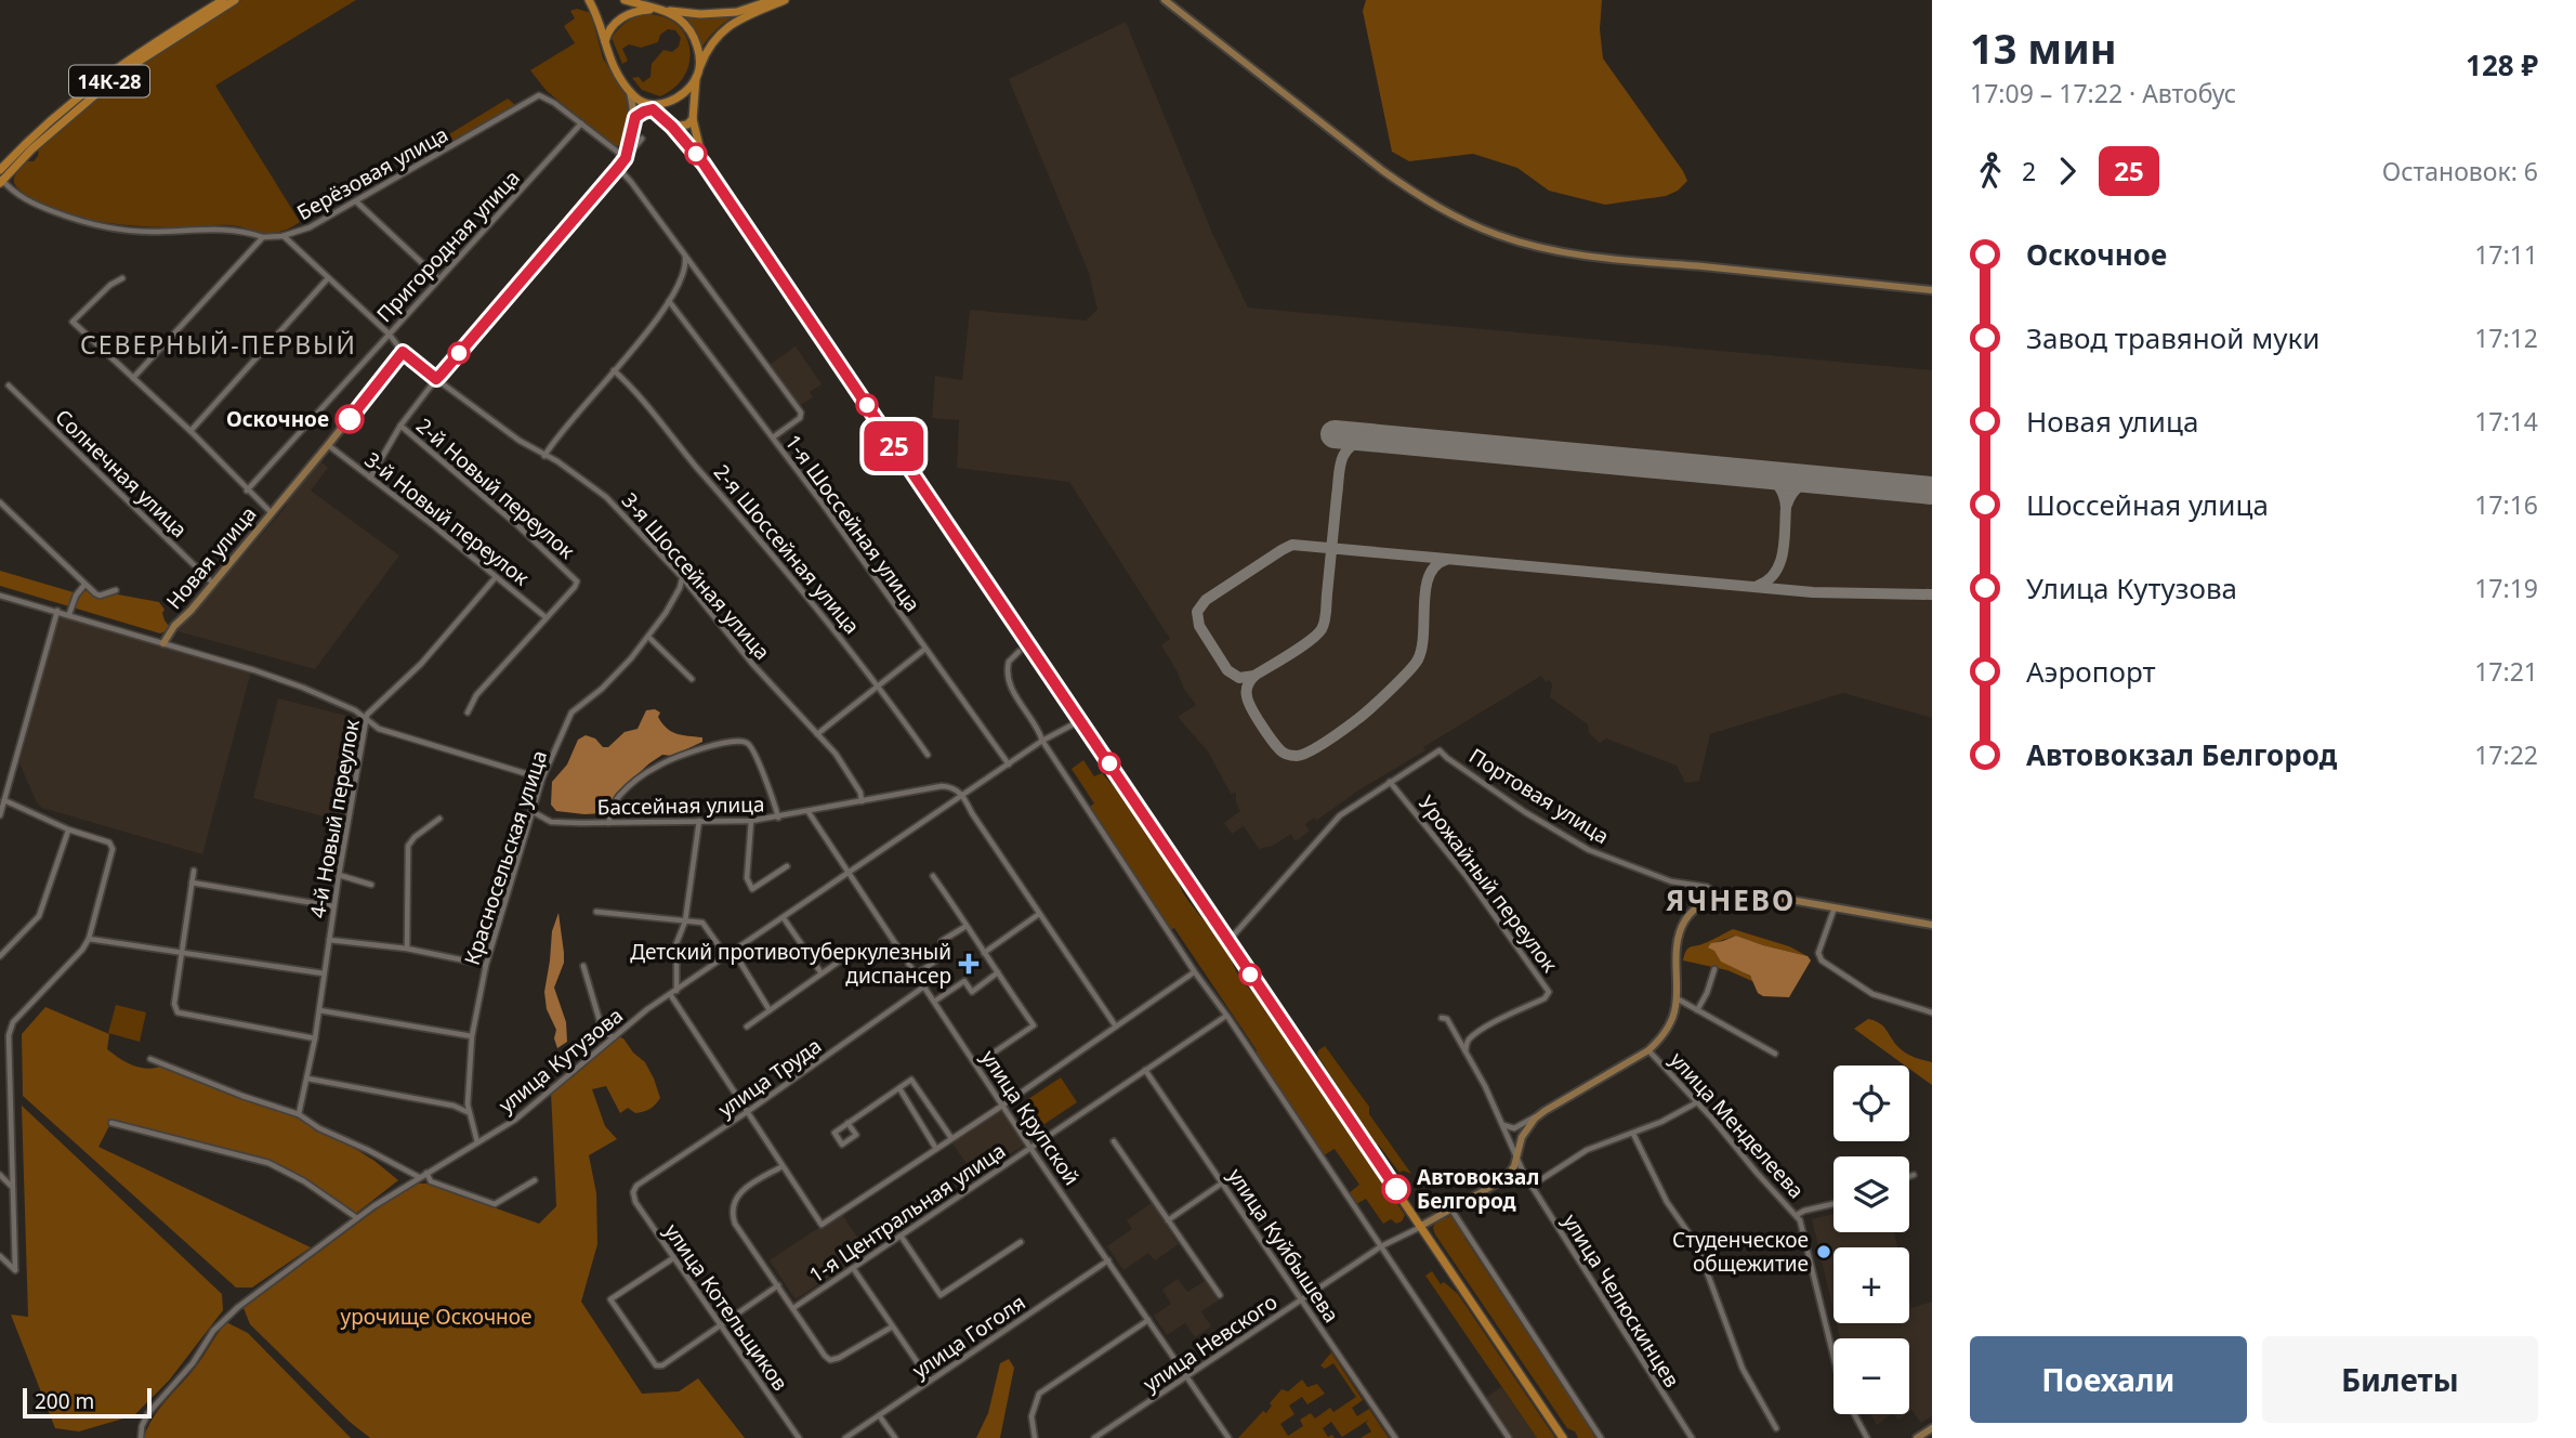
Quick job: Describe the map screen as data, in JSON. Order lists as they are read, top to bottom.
{
  "streets": {
    "main road": ["14К-28"],
    "street": [
      "Берёзовая улица",
      "Пригородная улица",
      "Солнечная улица",
      "2-й Новый переулок",
      "3-й Новый переулок",
      "1-я Шоссейная улица",
      "2-я Шоссейная улица",
      "Новая улица",
      "3-я Шоссейная улица",
      "Портовая улица",
      "Бассейная улица",
      "4-й Новый переулок",
      "Красносельская улица",
      "Урожайный переулок",
      "улица Кутузова",
      "улица Труда",
      "улица Крупской",
      "улица Менделеева",
      "1-я Центральная улица",
      "улица Куйбышева",
      "улица Челюскинцев",
      "улица Котельщиков",
      "улица Гоголя",
      "улица Невского"
    ]
  },
  "crossings": [
    ["14К-28", "Берёзовая улица"],
    ["Берёзовая улица", "Пригородная улица"],
    ["Солнечная улица", "Новая улица"],
    ["2-й Новый переулок", "3-й Новый переулок"],
    ["3-й Новый переулок", "Новая улица"],
    ["3-й Новый переулок", "4-й Новый переулок"],
    ["1-я Шоссейная улица", "улица Кутузова"],
    ["3-я Шоссейная улица", "Бассейная улица"],
    ["3-я Шоссейная улица", "Красносельская улица"],
    ["Портовая улица", "Урожайный переулок"],
    ["Бассейная улица", "Красносельская улица"],
    ["Бассейная улица", "улица Кутузова"],
    ["Бассейная улица", "улица Крупской"],
    ["Красносельская улица", "улица Кутузова"],
    ["улица Кутузова", "улица Крупской"],
    ["улица Труда", "улица Крупской"],
    ["улица Труда", "улица Котельщиков"],
    ["улица Крупской", "1-я Центральная улица"],
    ["улица Крупской", "улица Гоголя"],
    ["улица Крупской", "улица Невского"],
    ["1-я Центральная улица", "улица Куйбышева"],
    ["улица Куйбышева", "улица Невского"]
  ],
  "districts": ["СЕВЕРНЫЙ-ПЕРВЫЙ", "ЯЧНЕВО"],
  "parks": ["урочище Оскочное"],
  "places": {
    "other": ["Оскочное", "Автовокзал Белгород", "Студенческое общежитие"],
    "health": ["Детский противотуберкулезный диспансер"]
  },
  "lines": ["bus line 25"],
  "scale_bar": "200 m",
  "page": {
    "on_map": "25",
    "heading": ["13 мин", "17:09 – 17:22 · Автобус", "128 ₽"],
    "legs": ["2", "25", "Остановок: 6"],
    "list": [
      {
        "name": "Оскочное",
        "value": "17:11"
      },
      {
        "name": "Завод травяной муки",
        "value": "17:12"
      },
      {
        "name": "Новая улица",
        "value": "17:14"
      },
      {
        "name": "Шоссейная улица",
        "value": "17:16"
      },
      {
        "name": "Улица Кутузова",
        "value": "17:19"
      },
      {
        "name": "Аэропорт",
        "value": "17:21"
      },
      {
        "name": "Автовокзал Белгород",
        "value": "17:22"
      }
    ],
    "map_buttons": ["+", "−"],
    "buttons": ["Поехали", "Билеты"],
    "scale": "200 m"
  }
}
